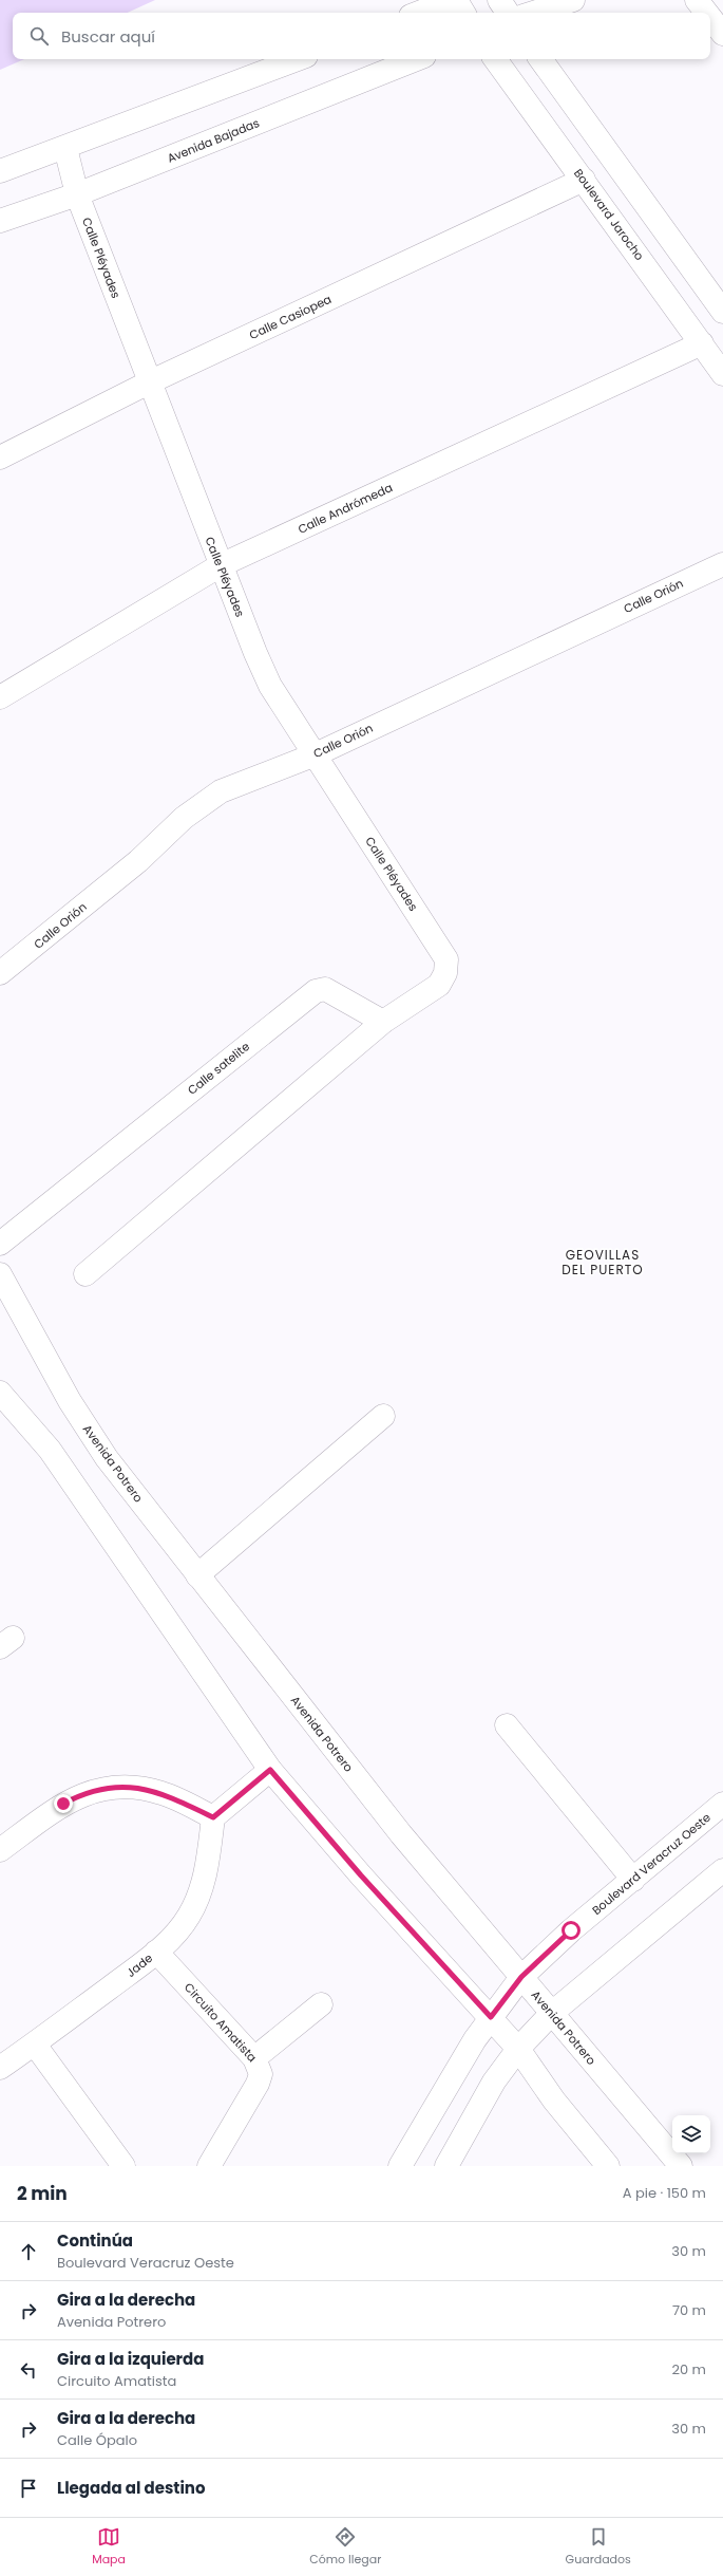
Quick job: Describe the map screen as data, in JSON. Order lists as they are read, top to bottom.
{
  "streets": {
    "street": [
      "Avenida Bajadas",
      "Boulevard Jarocho",
      "Calle Pléyades",
      "Calle Casiopea",
      "Calle Andrómeda",
      "Calle Orión",
      "Calle satelite",
      "Avenida Potrero",
      "Boulevard Veracruz Oeste",
      "Jade",
      "Circuito Amatista"
    ]
  },
  "crossings": [
    ["Avenida Bajadas", "Calle Pléyades"],
    ["Boulevard Jarocho", "Calle Casiopea"],
    ["Boulevard Jarocho", "Calle Andrómeda"],
    ["Calle Pléyades", "Calle Casiopea"],
    ["Calle Pléyades", "Calle Andrómeda"],
    ["Calle Pléyades", "Calle Orión"],
    ["Calle Pléyades", "Calle satelite"],
    ["Avenida Potrero", "Boulevard Veracruz Oeste"],
    ["Jade", "Circuito Amatista"]
  ],
  "districts": ["GEOVILLAS DEL PUERTO"],
  "page": {
    "search": "Buscar aquí",
    "heading": ["2 min", "A pie · 150 m"],
    "list": [
      ["Continúa", "Boulevard Veracruz Oeste", "30 m"],
      ["Gira a la derecha", "Avenida Potrero", "70 m"],
      ["Gira a la izquierda", "Circuito Amatista", "20 m"],
      ["Gira a la derecha", "Calle Ópalo", "30 m"],
      "Llegada al destino"
    ],
    "nav": ["Mapa", "Cómo llegar", "Guardados"]
  }
}
